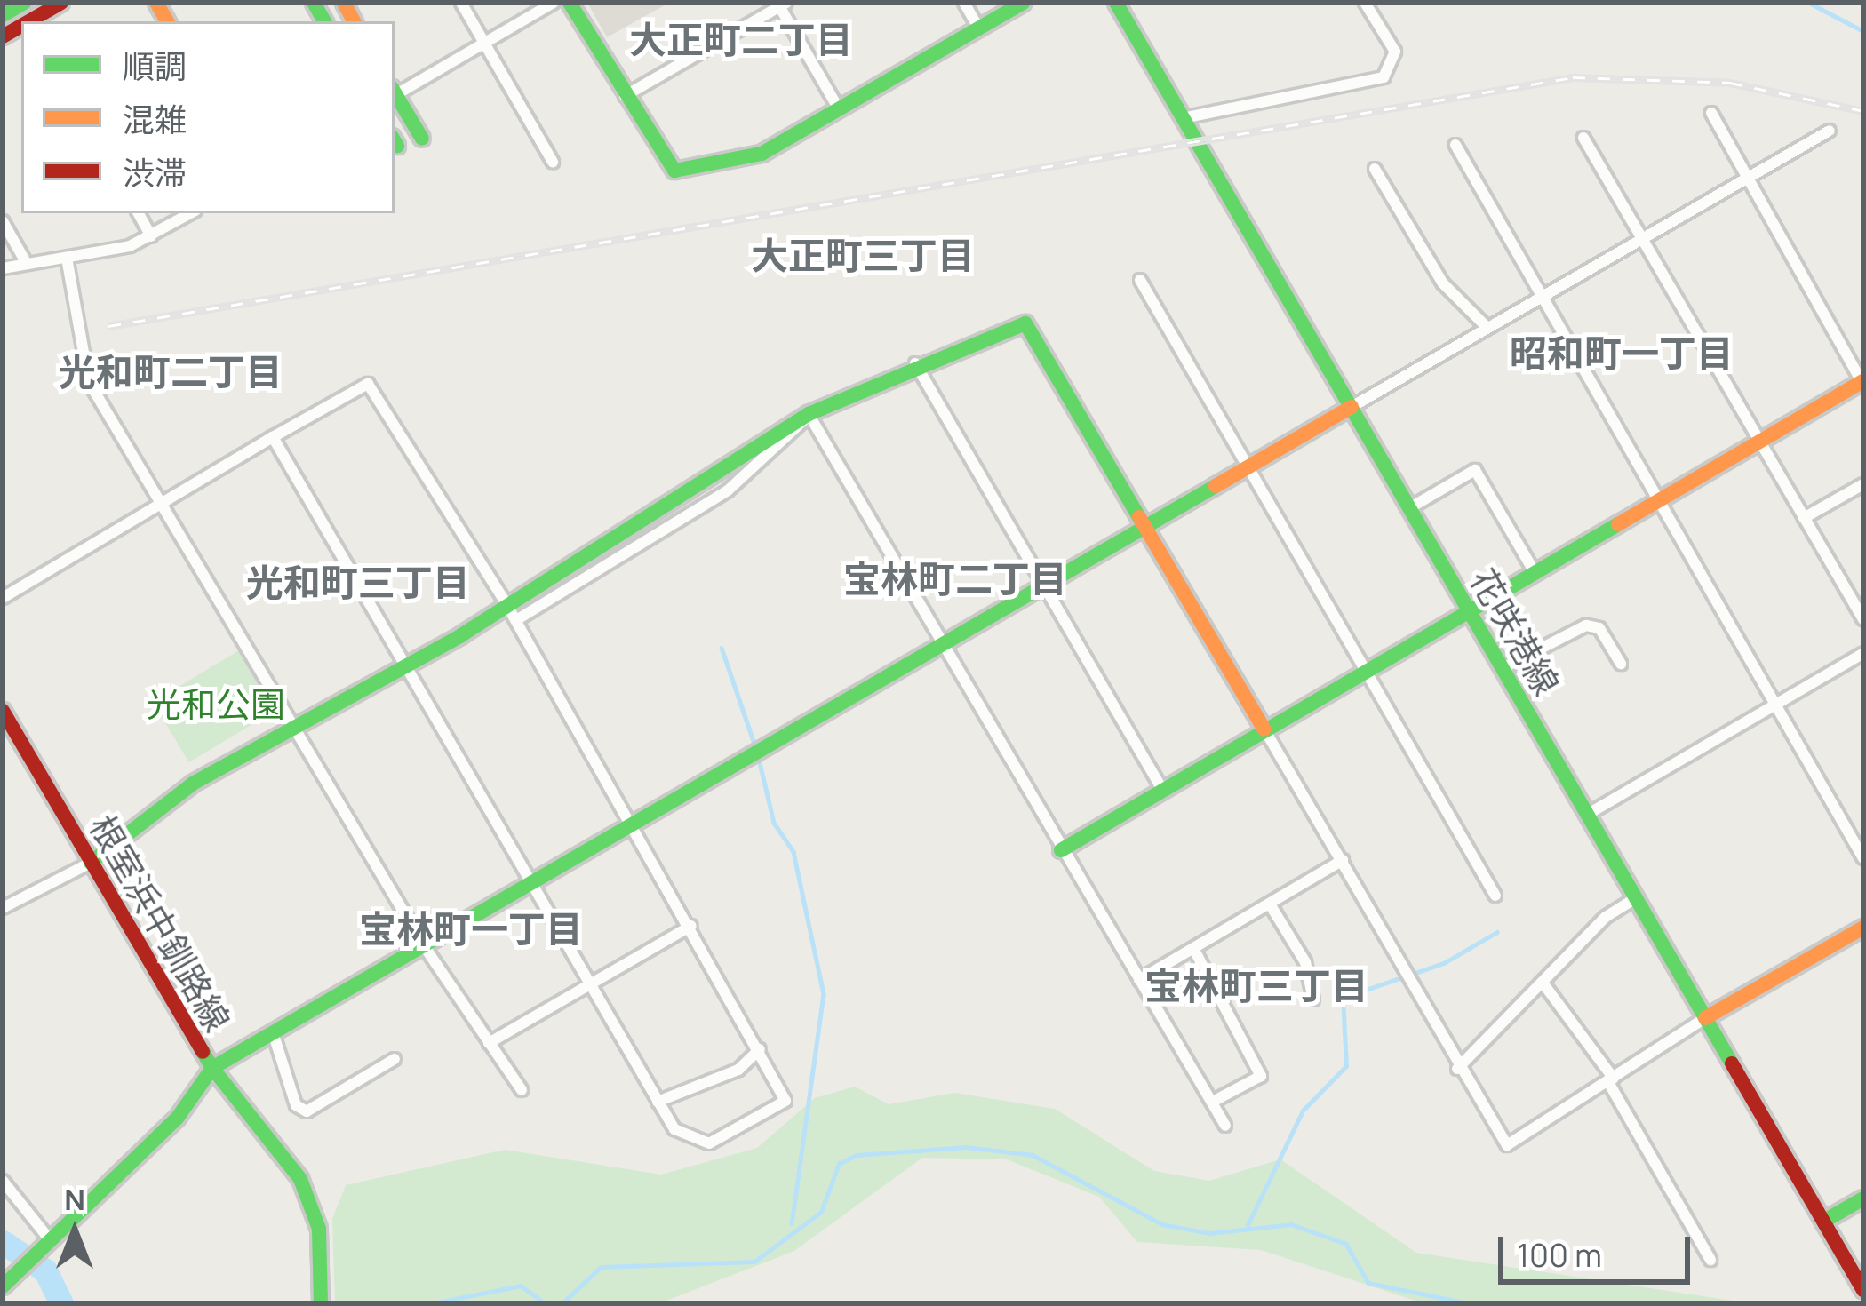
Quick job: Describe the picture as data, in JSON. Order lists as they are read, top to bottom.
{
  "streets": {
    "main road": ["花咲港線", "根室浜中釧路線"]
  },
  "districts": [
    "大正町二丁目",
    "大正町三丁目",
    "昭和町一丁目",
    "光和町二丁目",
    "宝林町二丁目",
    "光和町三丁目",
    "宝林町一丁目",
    "宝林町三丁目"
  ],
  "parks": ["光和公園"],
  "legend": ["順調", "混雑", "渋滞"],
  "scale_bar": "100 m",
  "north": "top"
}
